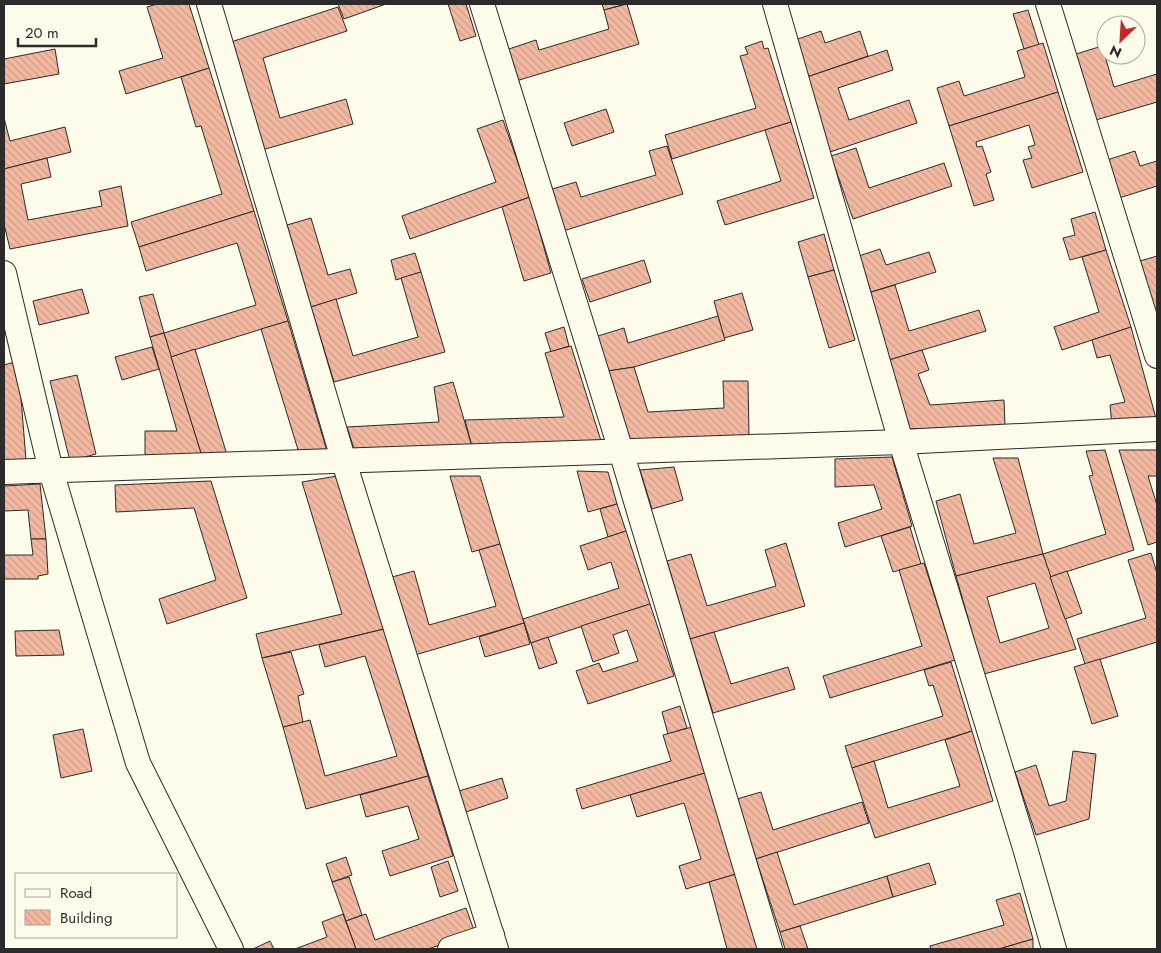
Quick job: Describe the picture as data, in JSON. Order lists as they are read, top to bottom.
{
  "legend": ["Road", "Building"],
  "scale_bar": "20 m",
  "north": "bottom left"
}
